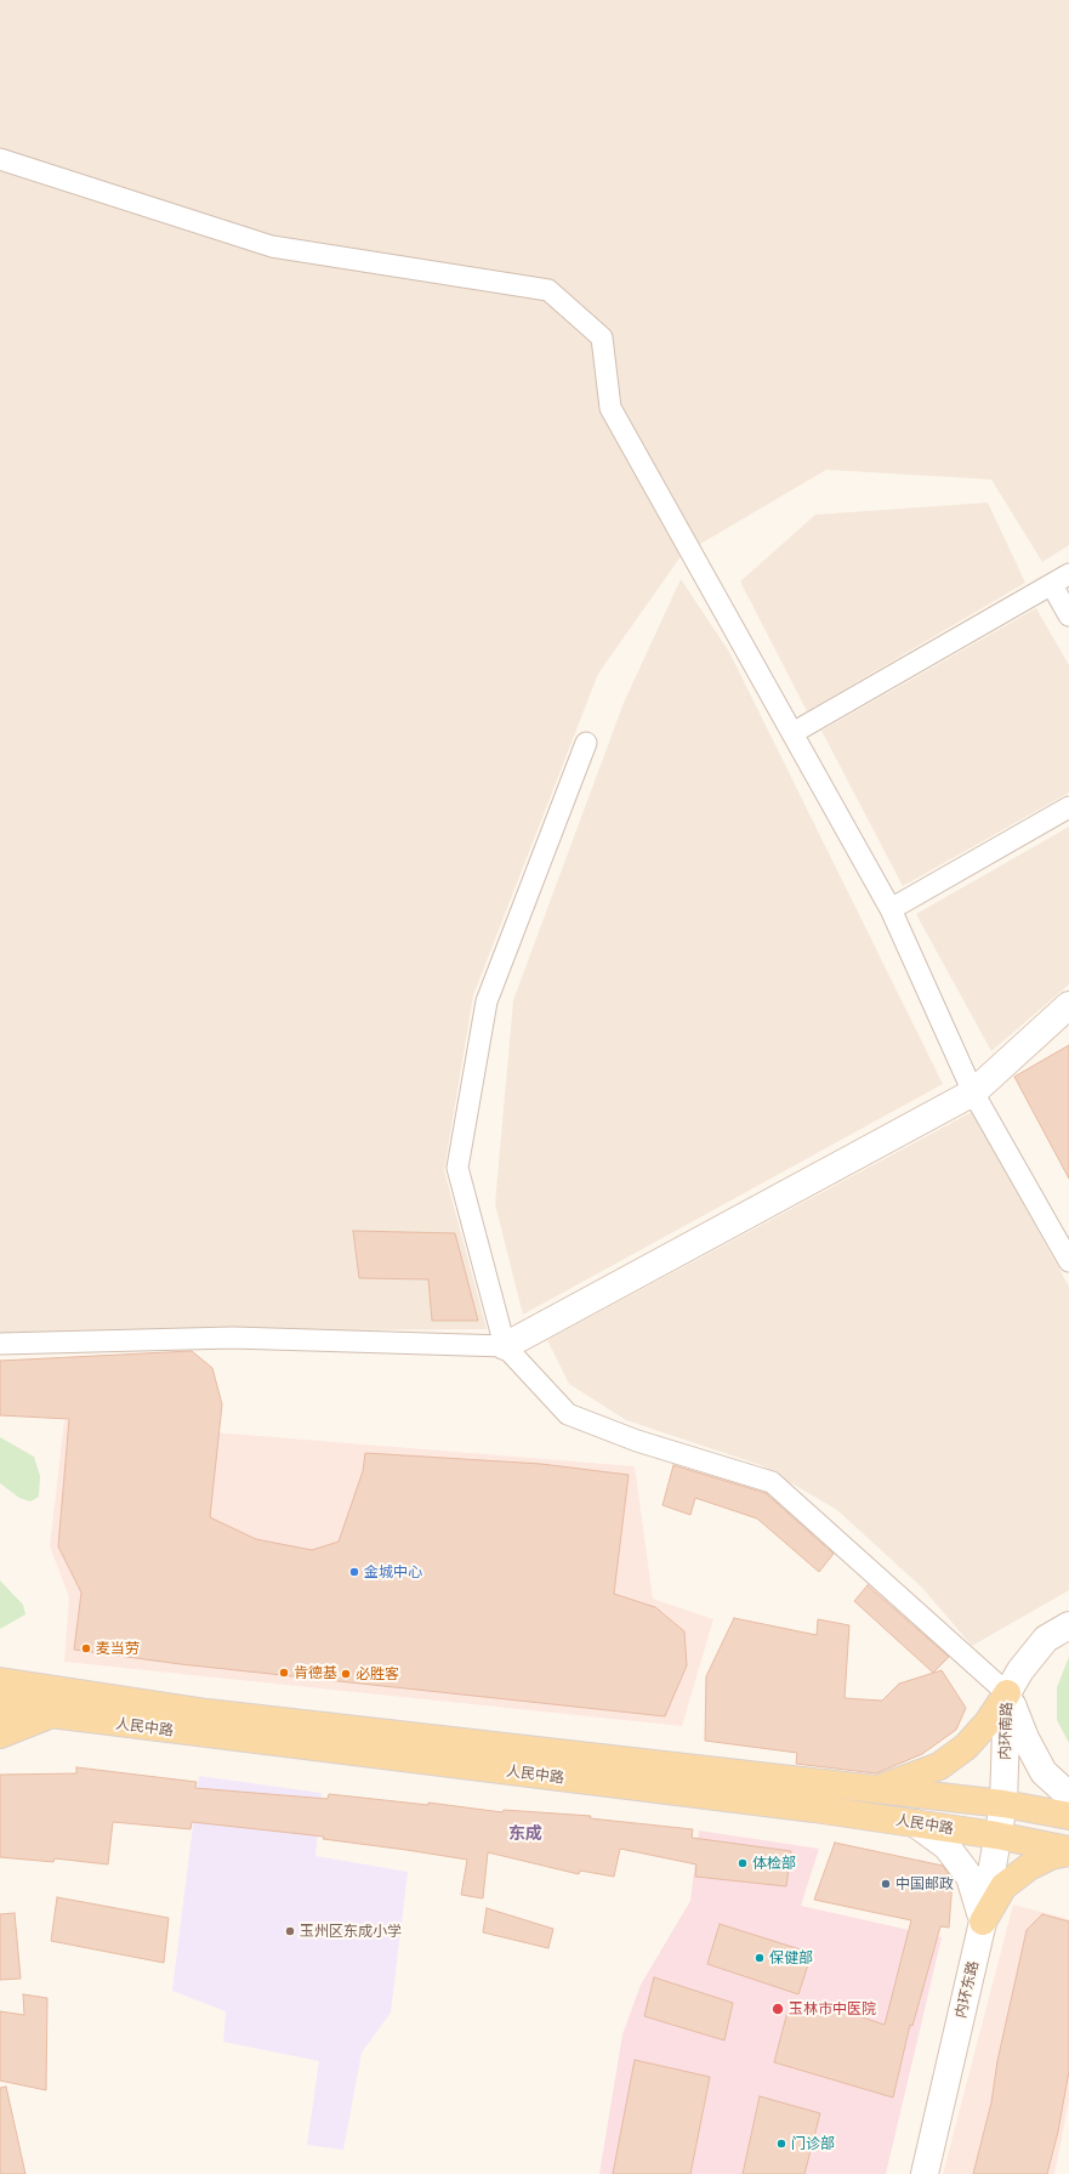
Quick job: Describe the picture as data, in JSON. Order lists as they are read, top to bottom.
{
  "streets": {
    "main road": ["人民中路", "内环南路", "内环东路"]
  },
  "crossings": [
    ["人民中路", "内环南路"],
    ["人民中路", "内环东路"],
    ["内环南路", "内环东路"]
  ],
  "districts": ["东成"],
  "places": [
    "金城中心",
    "麦当劳",
    "肯德基",
    "必胜客",
    "体检部",
    "中国邮政",
    "玉州区东成小学",
    "保健部",
    "玉林市中医院",
    "门诊部"
  ]
}
